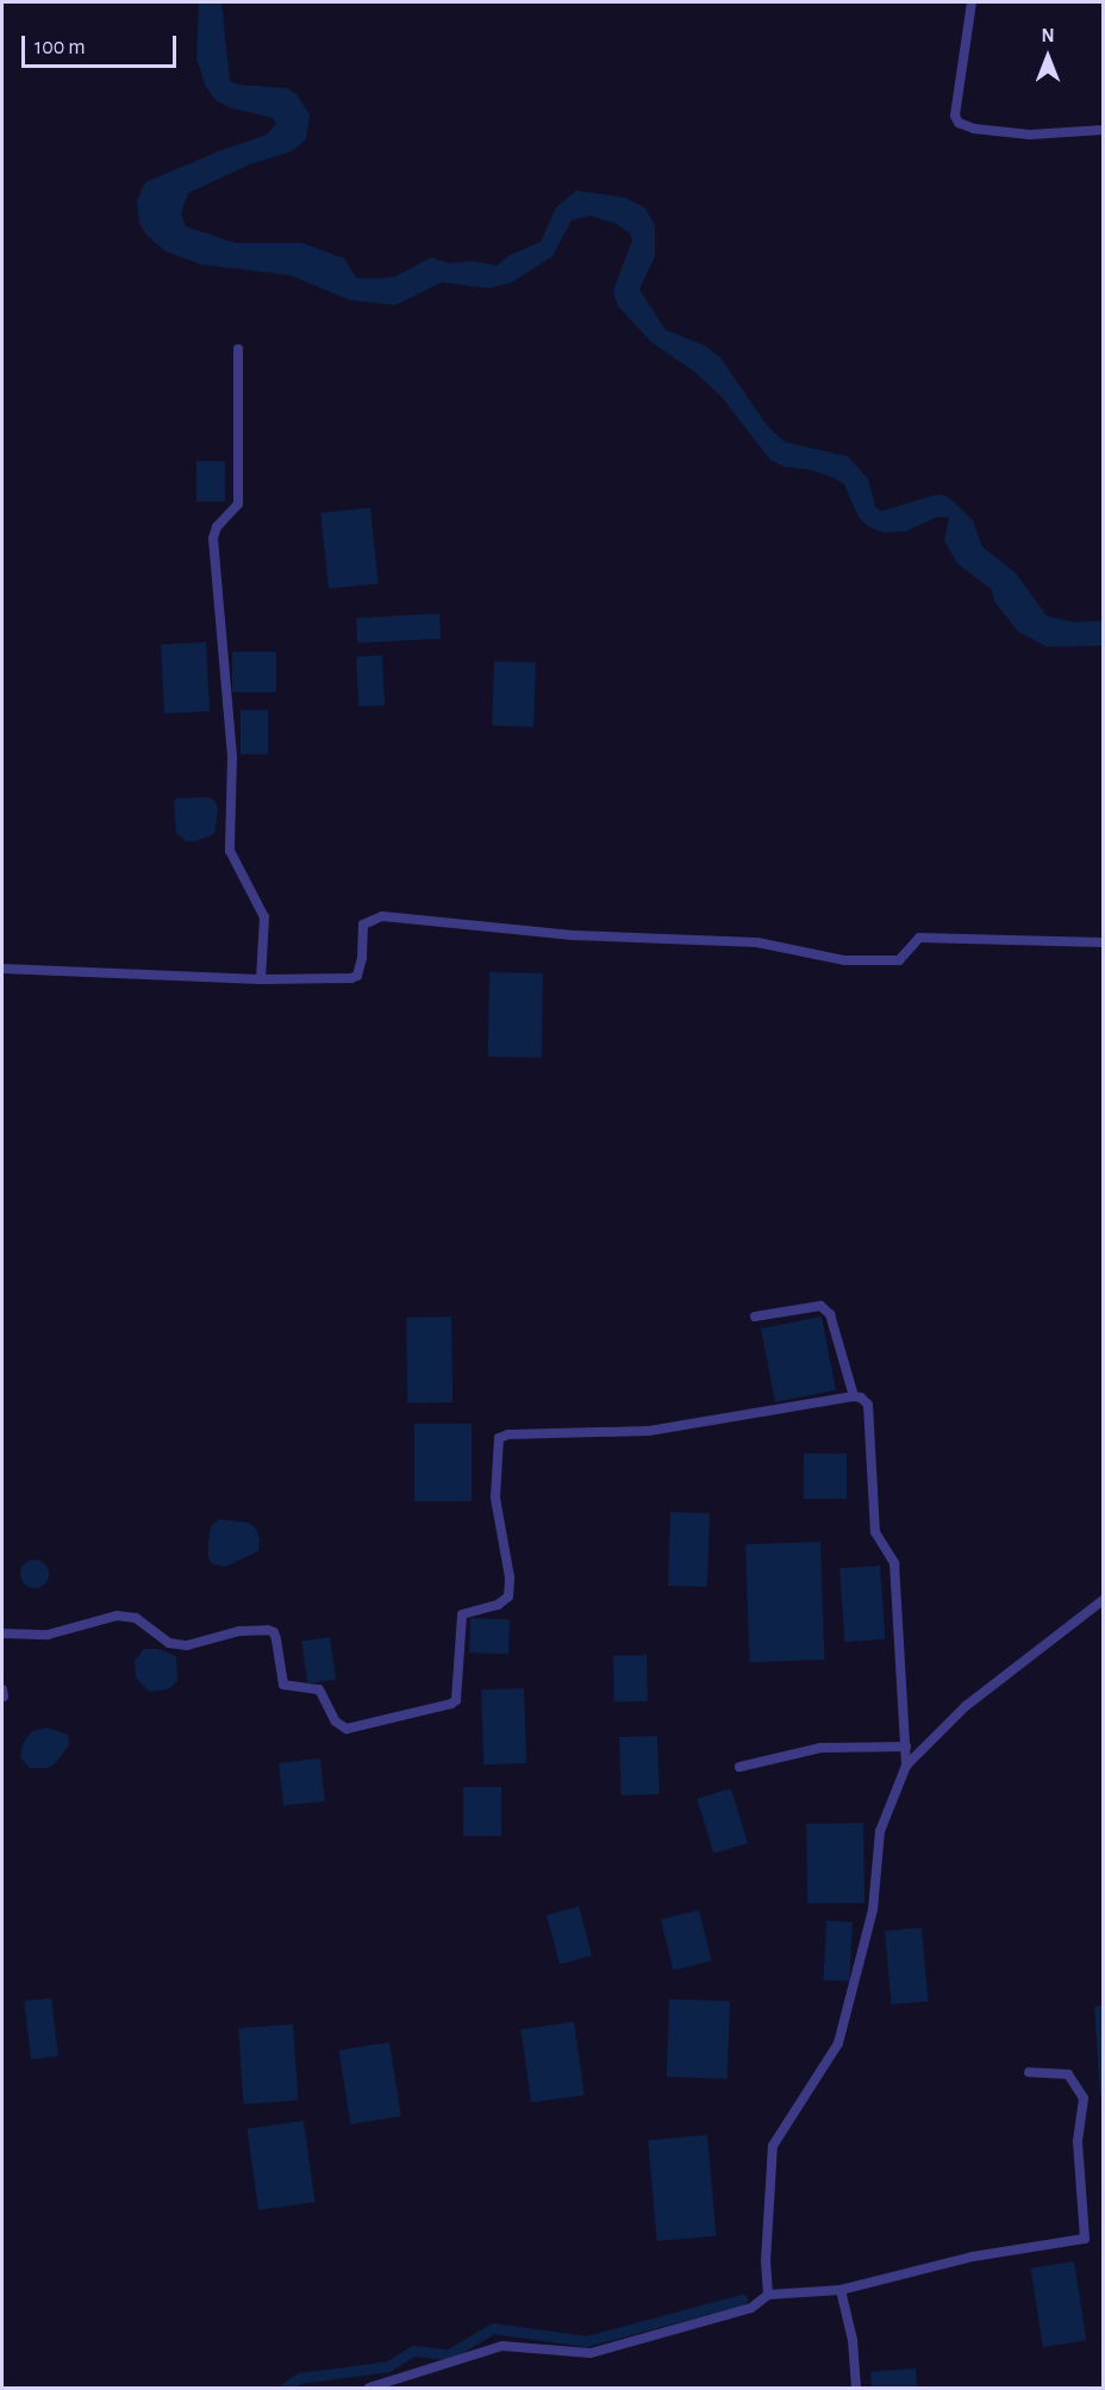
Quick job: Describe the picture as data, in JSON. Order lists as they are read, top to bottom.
{
  "scale_bar": "100 m",
  "north": "top"
}
